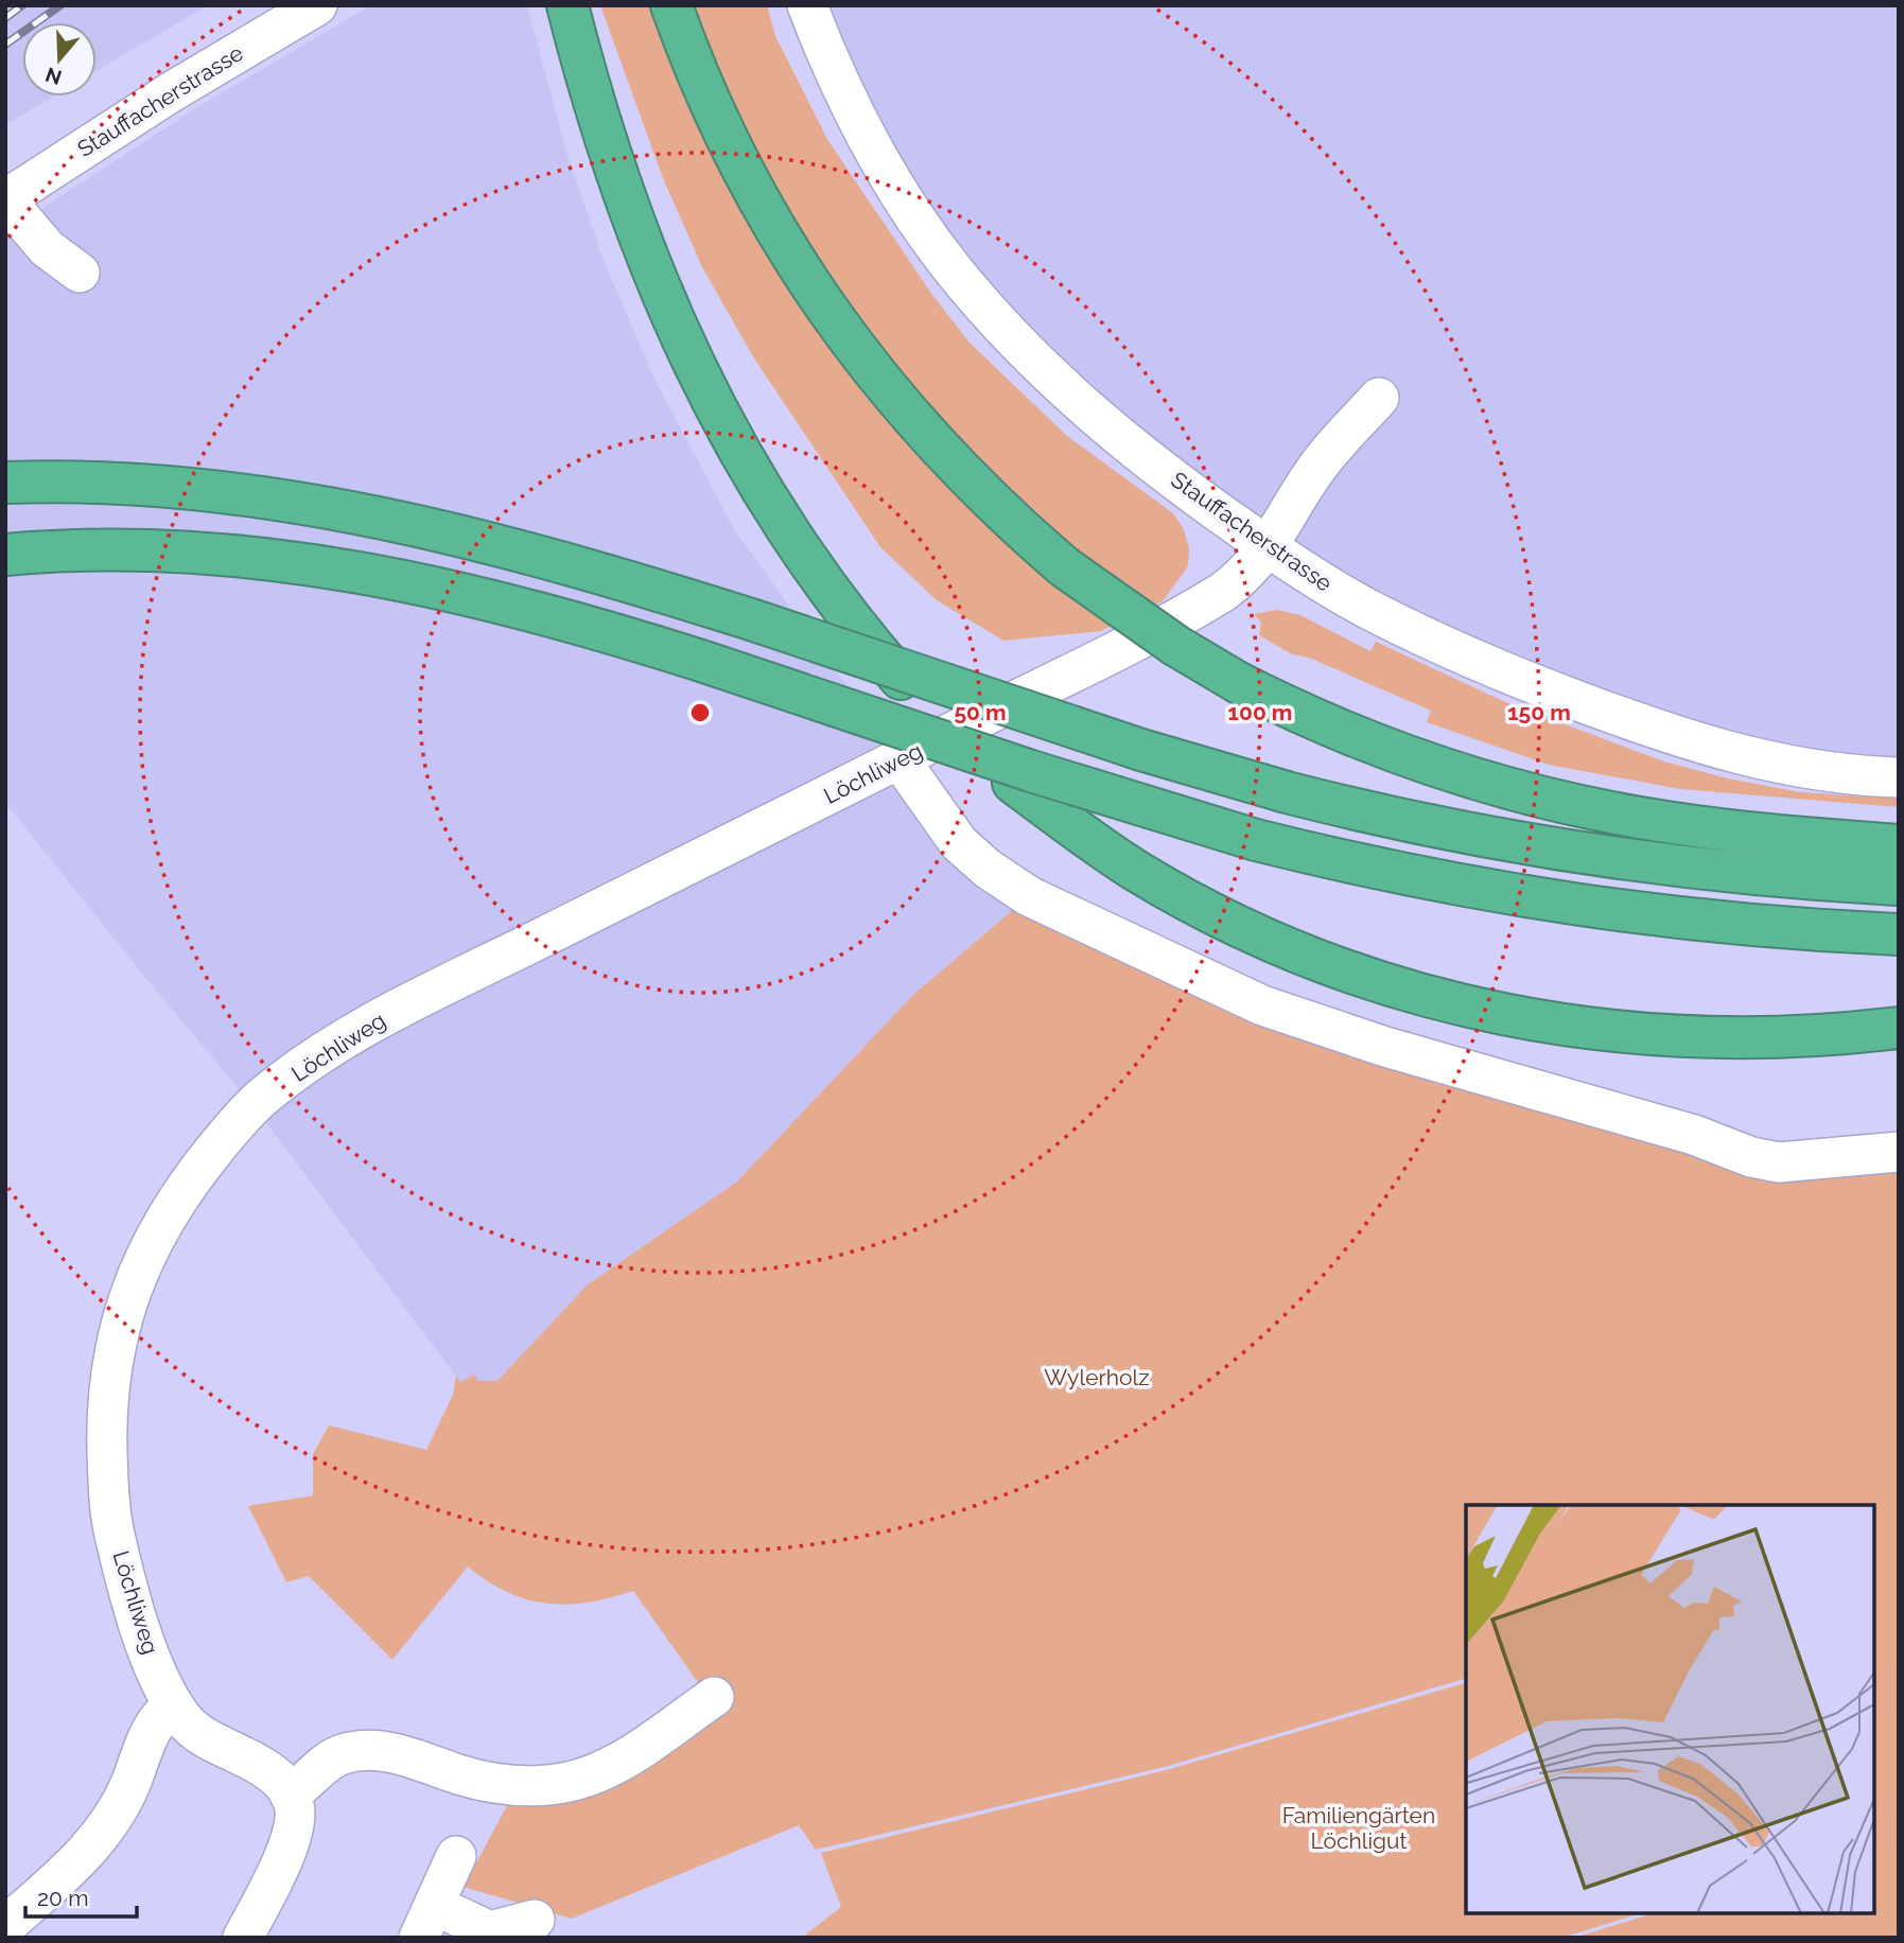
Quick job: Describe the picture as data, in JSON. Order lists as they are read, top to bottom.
{
  "streets": {
    "street": ["Stauffacherstrasse", "Löchliweg"]
  },
  "crossings": [
    ["Stauffacherstrasse", "Löchliweg"]
  ],
  "parks": ["Wylerholz", "Familiengärten Löchligut"],
  "scale_bar": "20 m",
  "north": "bottom",
  "rings": ["50 m", "100 m", "150 m"]
}
